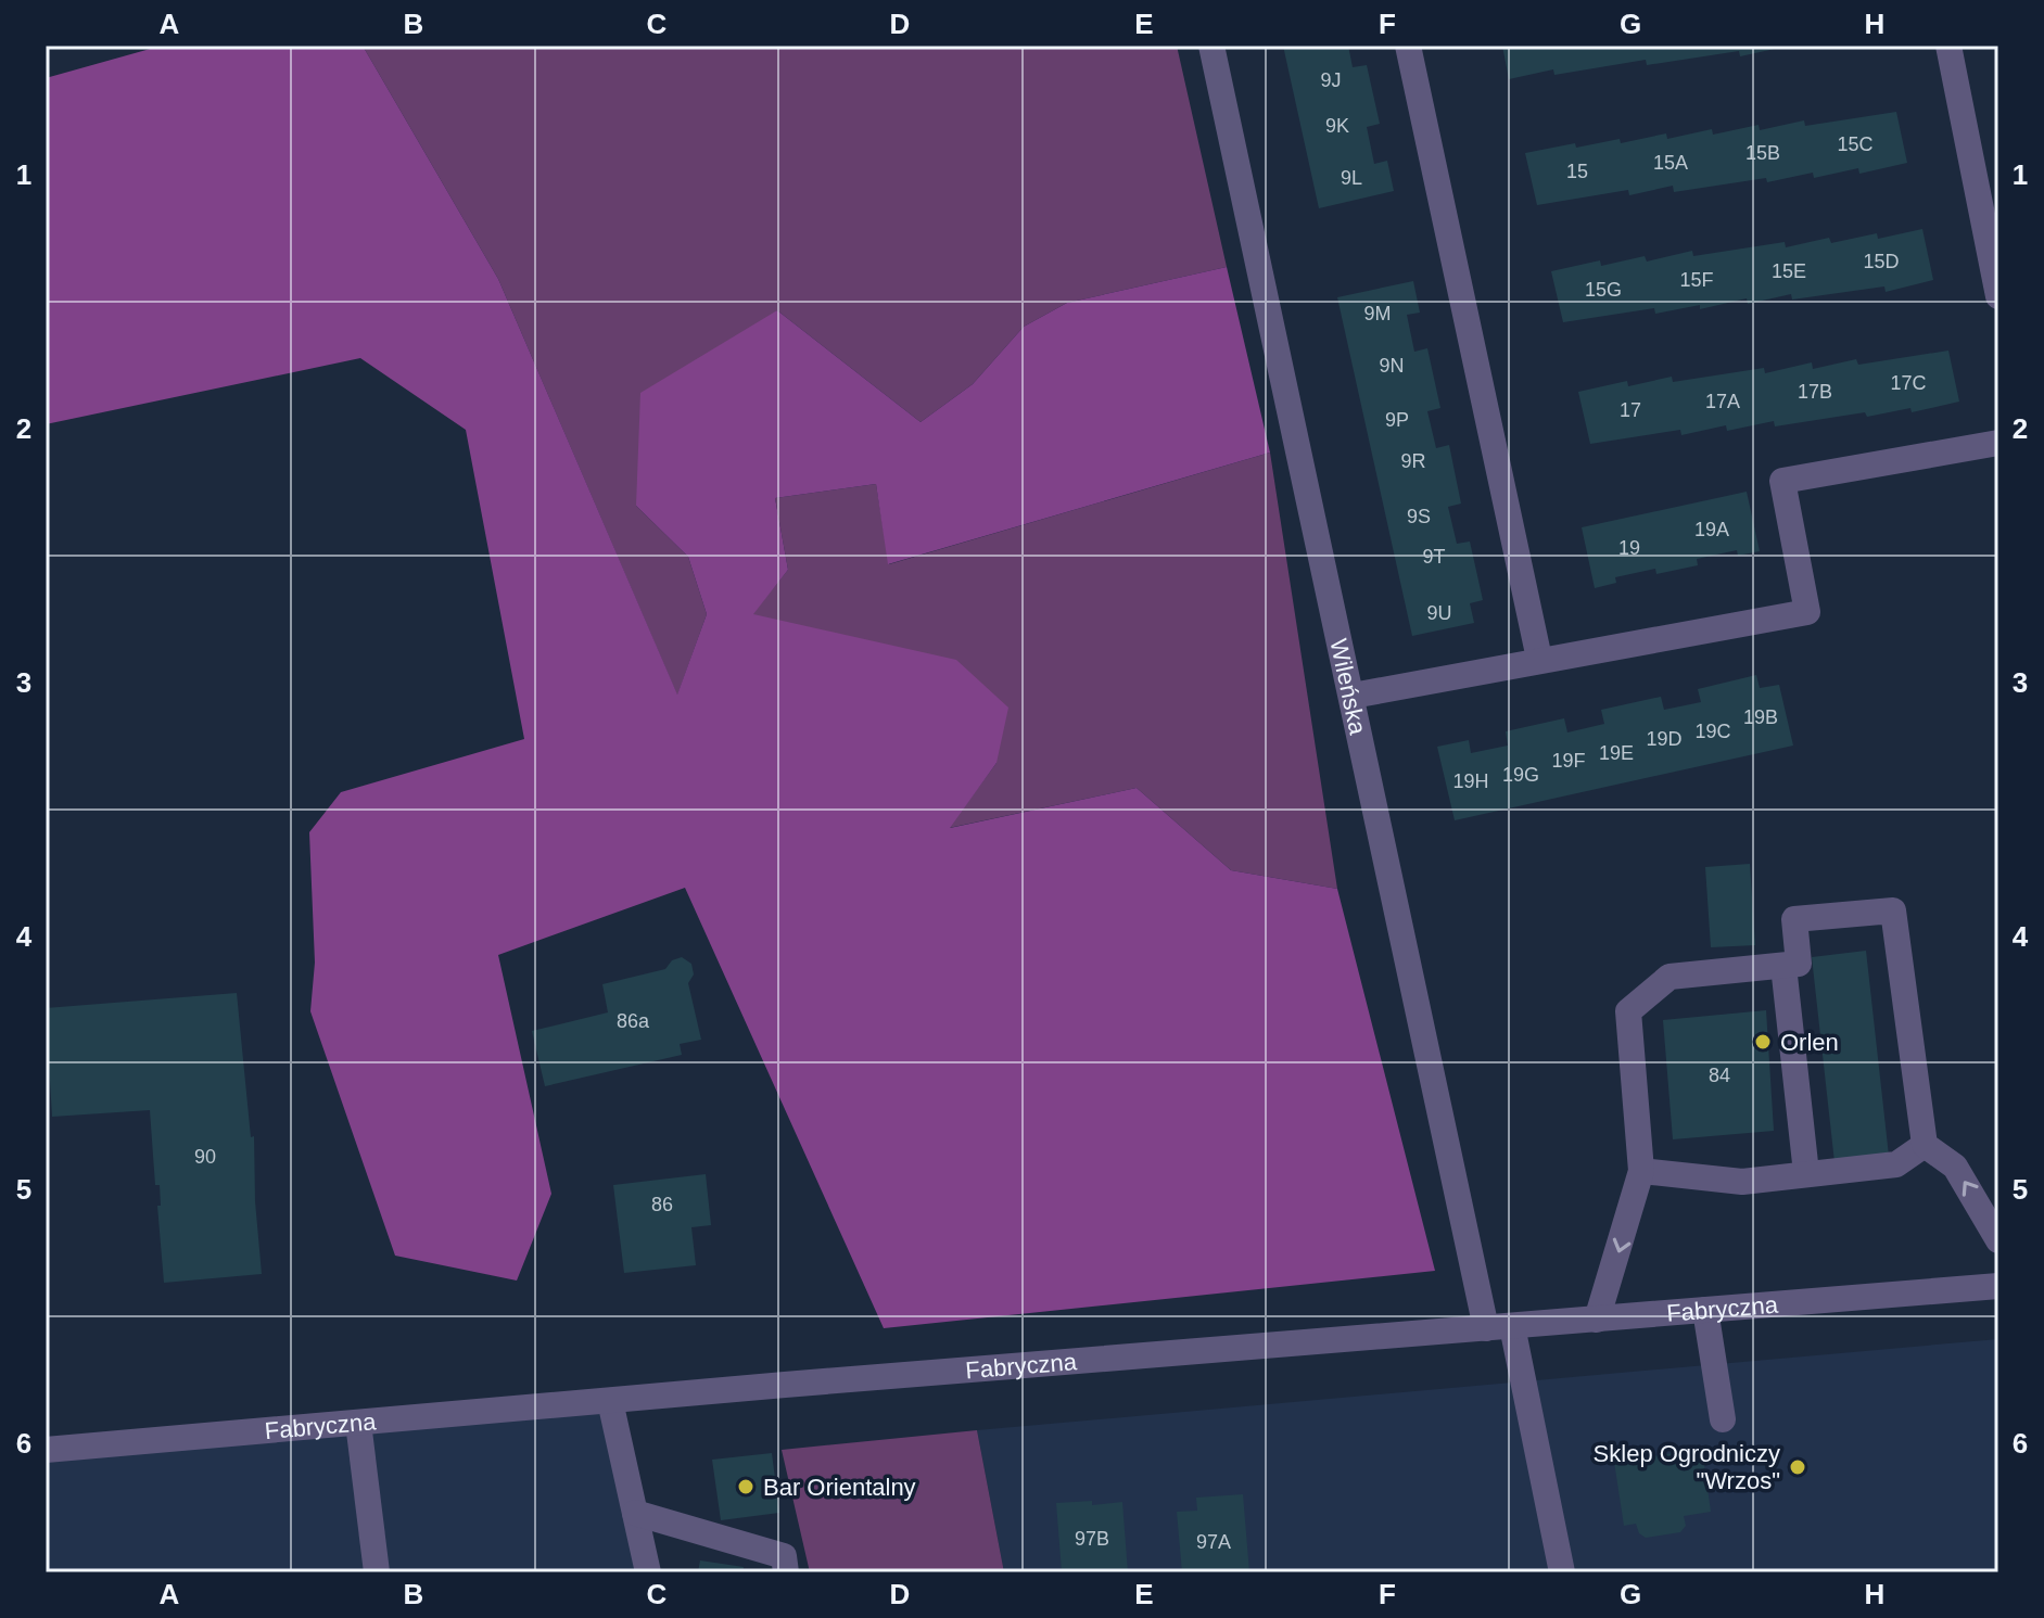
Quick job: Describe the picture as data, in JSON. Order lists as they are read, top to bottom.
{
  "streets": {
    "street": ["Wileńska", "Fabryczna"]
  },
  "crossings": [
    ["Wileńska", "Fabryczna"]
  ],
  "places": ["Orlen", "Sklep Ogrodniczy \"Wrzos\"", "Bar Orientalny"],
  "house_numbers": [
    "9J",
    "9K",
    "15C",
    "15B",
    "15A",
    "15",
    "9L",
    "15D",
    "15E",
    "15F",
    "15G",
    "9M",
    "9N",
    "17C",
    "17B",
    "17A",
    "17",
    "9P",
    "9R",
    "9S",
    "19A",
    "19",
    "9T",
    "9U",
    "19B",
    "19C",
    "19D",
    "19E",
    "19F",
    "19G",
    "19H",
    "86a",
    "84",
    "90",
    "86",
    "97B",
    "97A"
  ],
  "grid": {
    "columns": [
      "A",
      "B",
      "C",
      "D",
      "E",
      "F",
      "G",
      "H"
    ],
    "rows": [
      "1",
      "2",
      "3",
      "4",
      "5",
      "6"
    ]
  }
}
